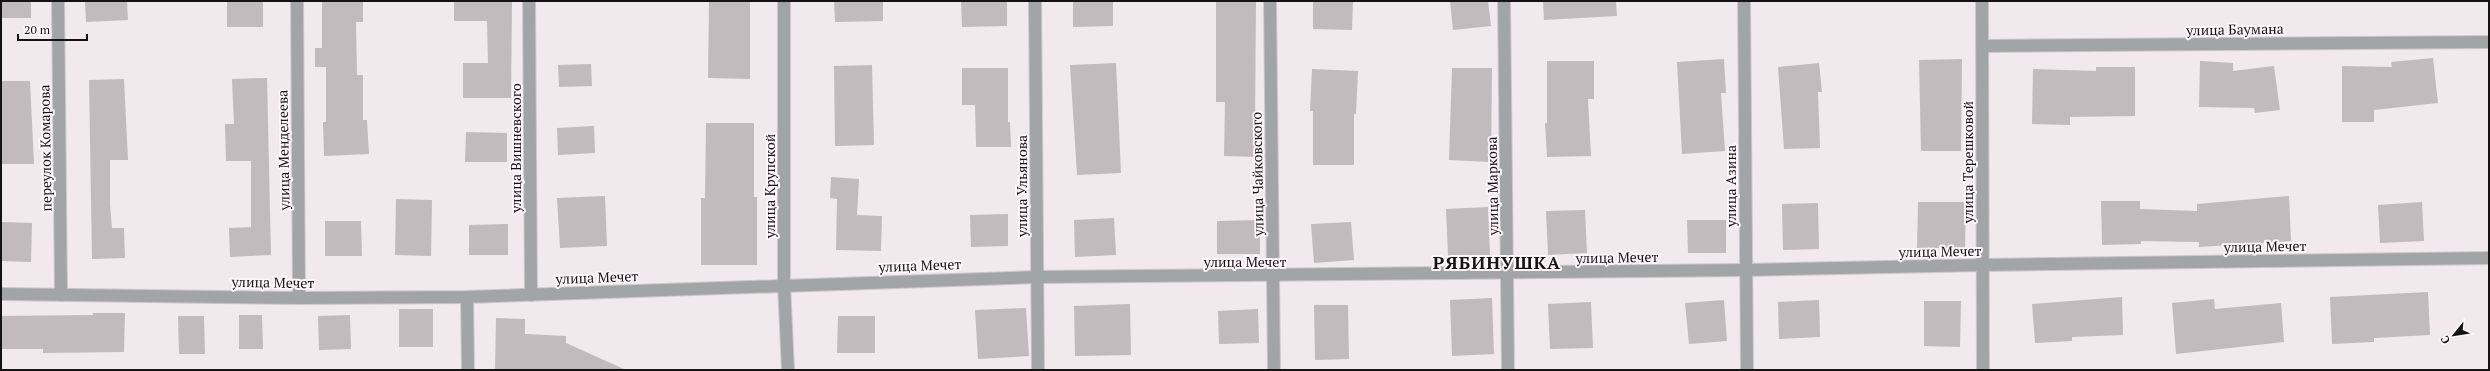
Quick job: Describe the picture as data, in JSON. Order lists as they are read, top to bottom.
{
  "streets": {
    "street": [
      "улица Баумана",
      "переулок Комарова",
      "улица Вишневского",
      "улица Менделеева",
      "улица Терешковой",
      "улица Чайковского",
      "улица Крупской",
      "улица Ульянова",
      "улица Маркова",
      "улица Азина",
      "улица Мечет"
    ]
  },
  "crossings": [
    ["улица Баумана", "улица Терешковой"],
    ["переулок Комарова", "улица Мечет"],
    ["улица Вишневского", "улица Мечет"],
    ["улица Менделеева", "улица Мечет"],
    ["улица Терешковой", "улица Мечет"],
    ["улица Чайковского", "улица Мечет"],
    ["улица Крупской", "улица Мечет"],
    ["улица Ульянова", "улица Мечет"],
    ["улица Маркова", "улица Мечет"],
    ["улица Азина", "улица Мечет"]
  ],
  "districts": ["РЯБИНУШКА"],
  "scale_bar": "20 m",
  "north": "bottom left"
}
